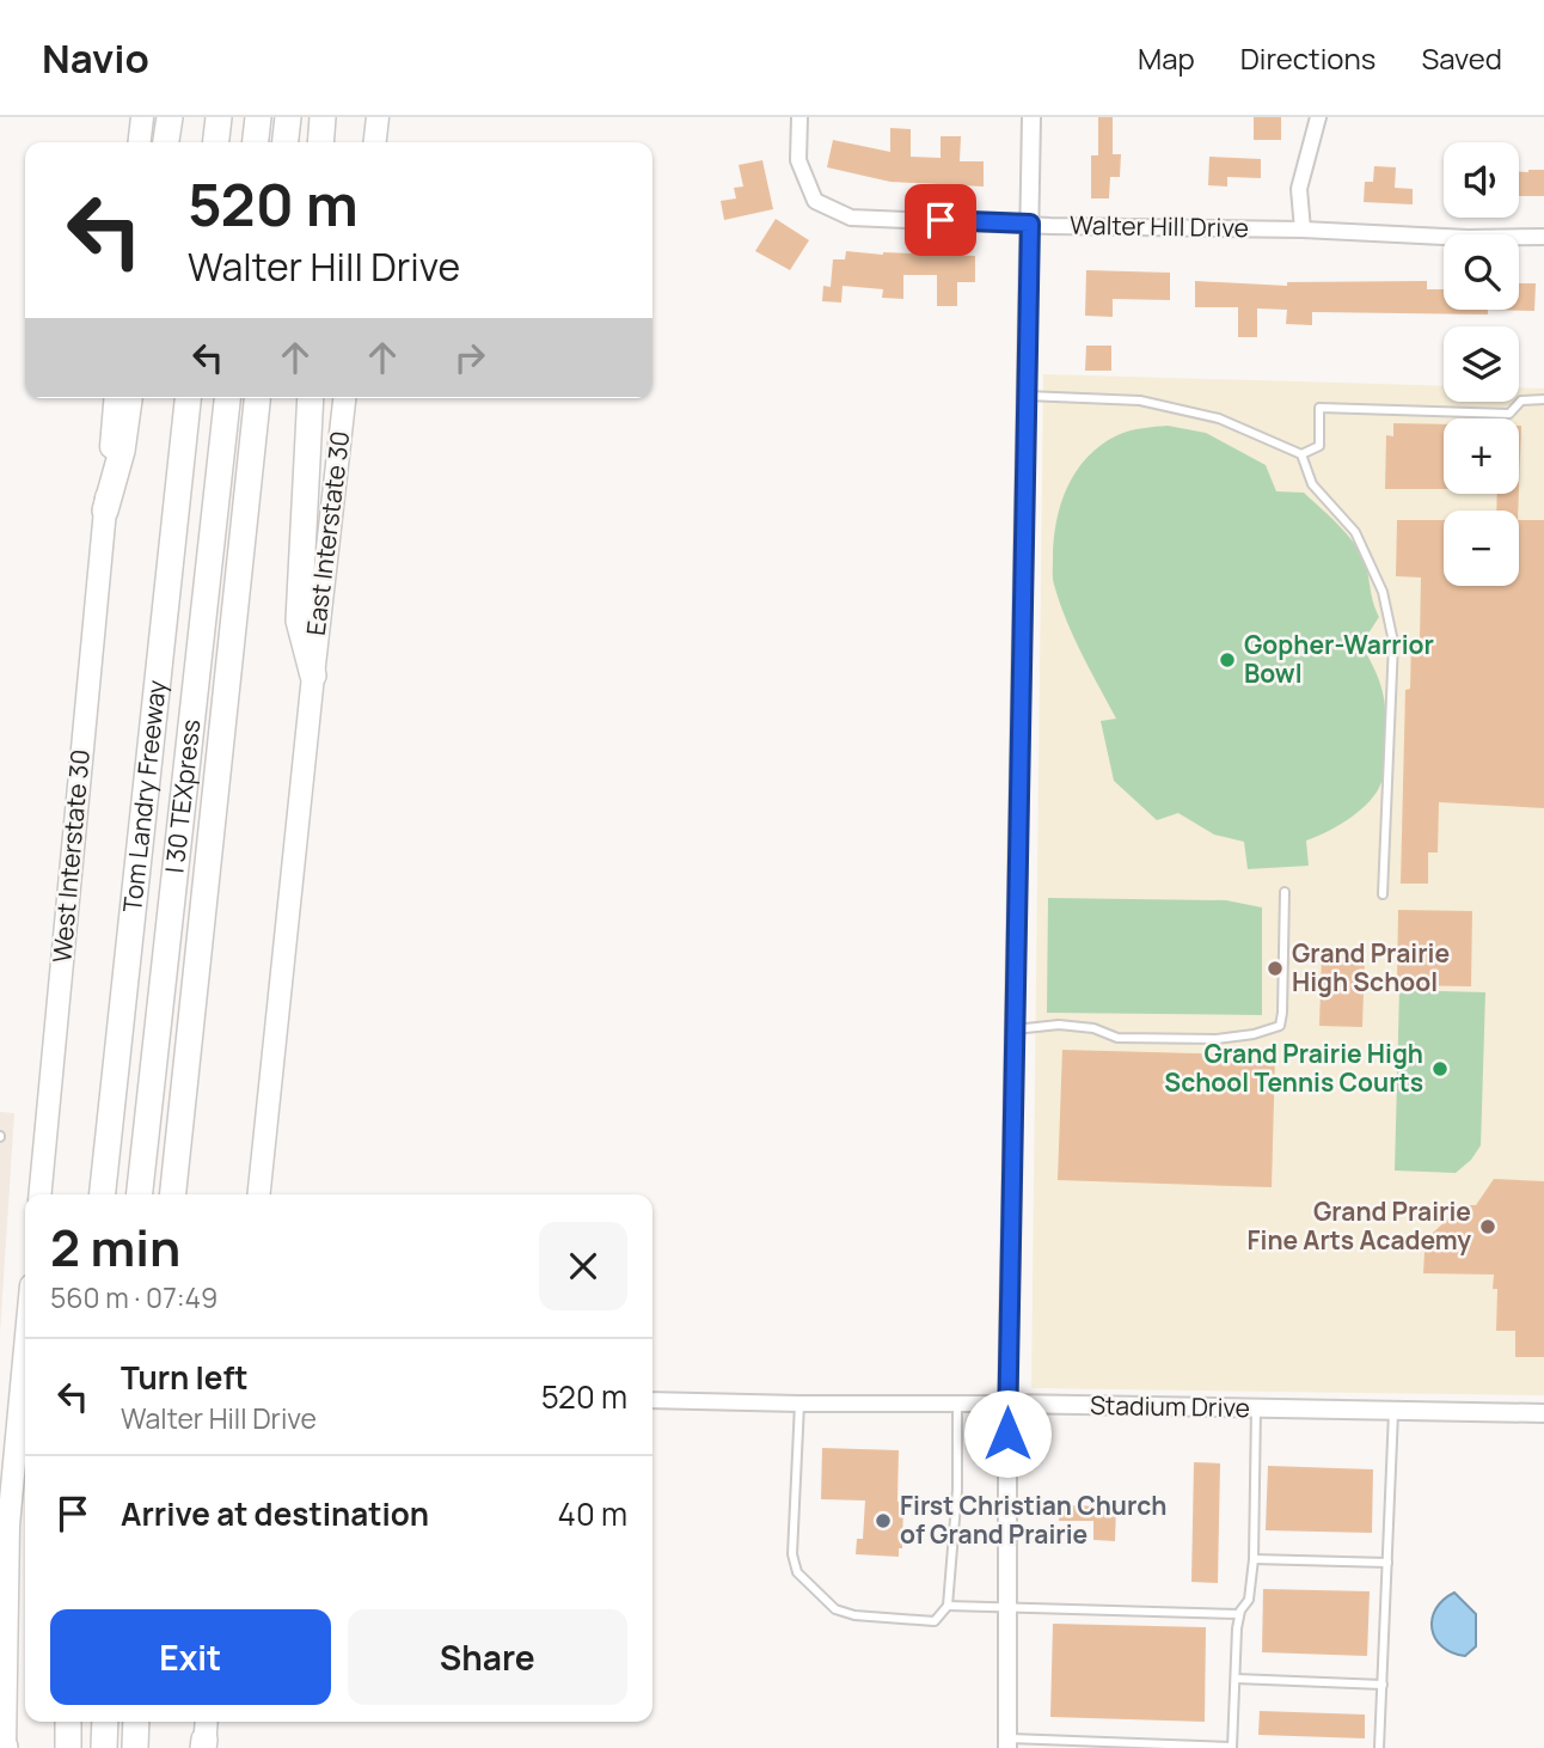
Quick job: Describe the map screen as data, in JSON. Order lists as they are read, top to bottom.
{
  "streets": {
    "highway": ["Tom Landry Freeway", "I 30 TEXpress"],
    "main road": ["East Interstate 30", "West Interstate 30"],
    "street": ["Walter Hill Drive", "Stadium Drive"]
  },
  "places": [
    "Gopher-Warrior Bowl",
    "Grand Prairie High School",
    "Grand Prairie High School Tennis Courts",
    "Grand Prairie Fine Arts Academy",
    "First Christian Church of Grand Prairie"
  ],
  "page": {
    "header": "Navio",
    "nav": ["Map", "Directions", "Saved"],
    "map_buttons": ["+", "−"],
    "turn": ["520 m", "Walter Hill Drive"],
    "heading": ["2 min", "560 m · 07:49"],
    "list": [
      {
        "name": "Turn left",
        "note": "Walter Hill Drive",
        "value": "520 m"
      },
      {
        "name": "Arrive at destination",
        "value": "40 m"
      }
    ],
    "buttons": ["Exit", "Share"]
  }
}
